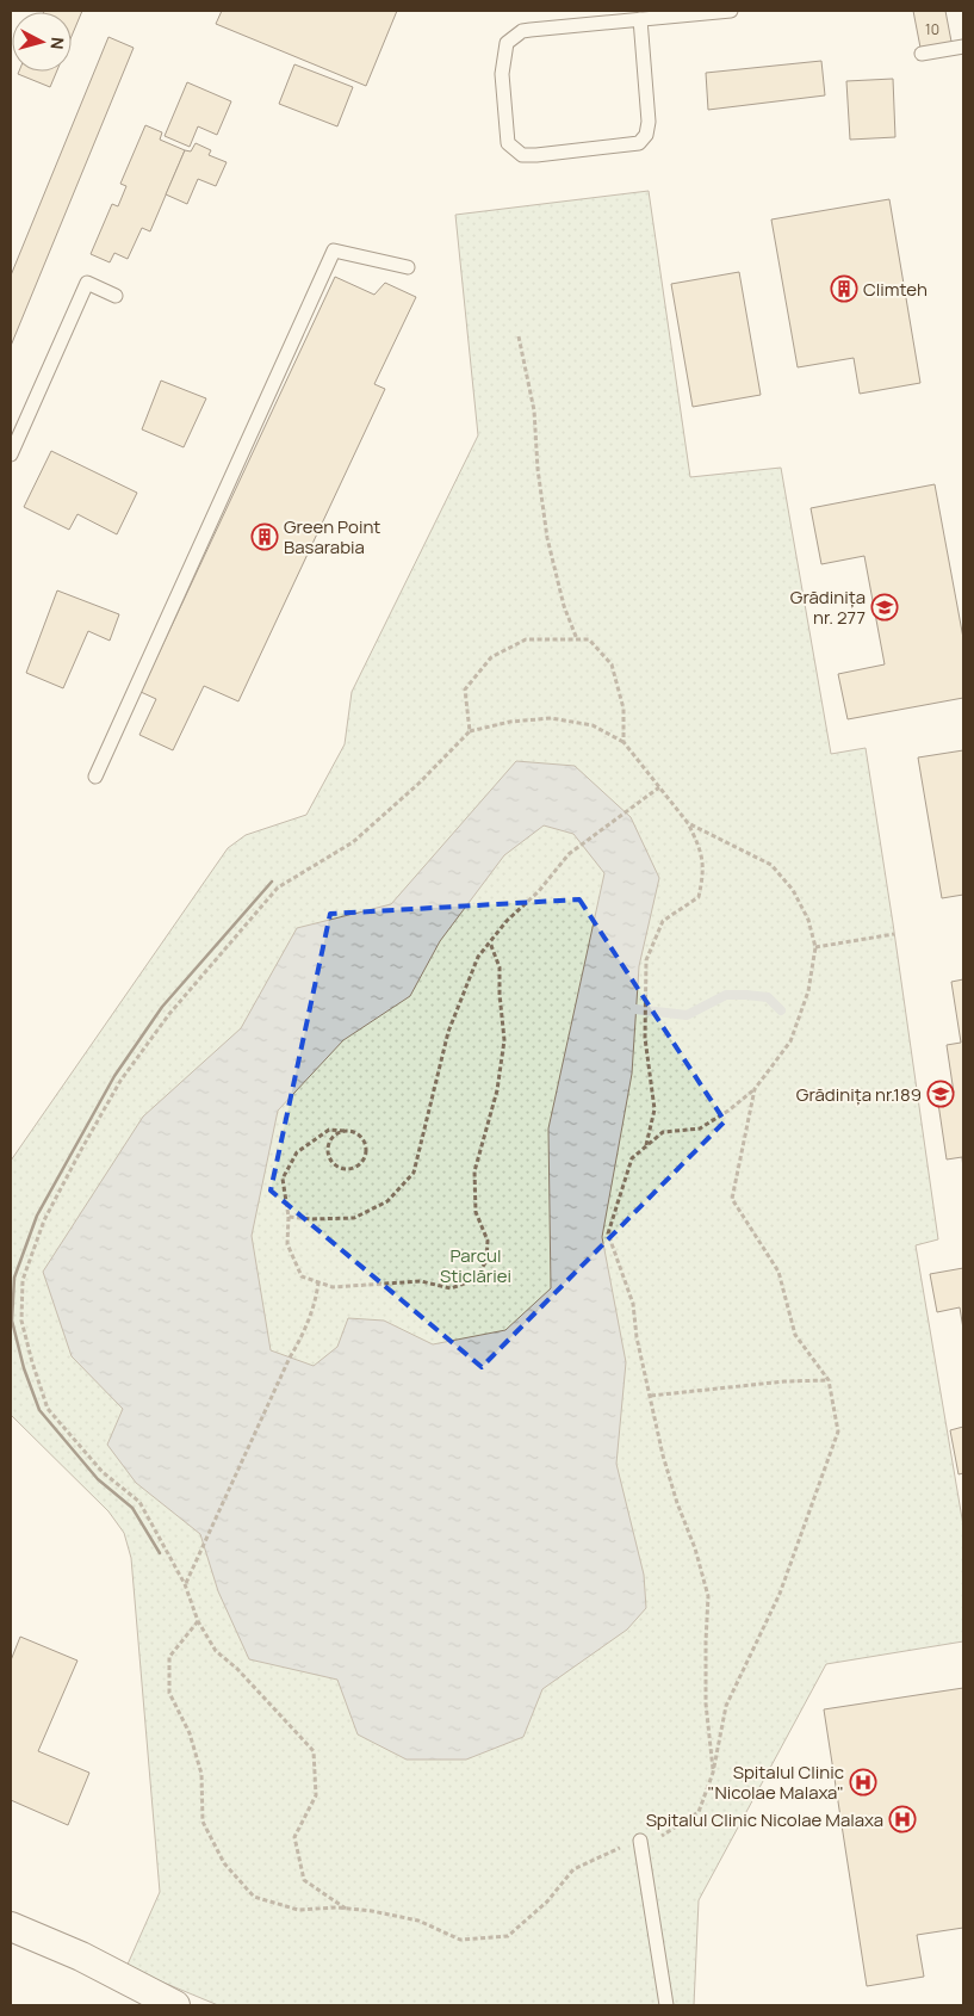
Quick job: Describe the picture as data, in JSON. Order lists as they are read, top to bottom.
{
  "parks": ["Parcul Sticlăriei"],
  "places": {
    "building": ["Climteh", "Green Point Basarabia"],
    "school or university": ["Grădinița nr. 277", "Grădinița nr.189"],
    "hospital": ["Spitalul Clinic \"Nicolae Malaxa\"", "Spitalul Clinic Nicolae Malaxa"]
  },
  "house_numbers": ["10"],
  "north": "right"
}
